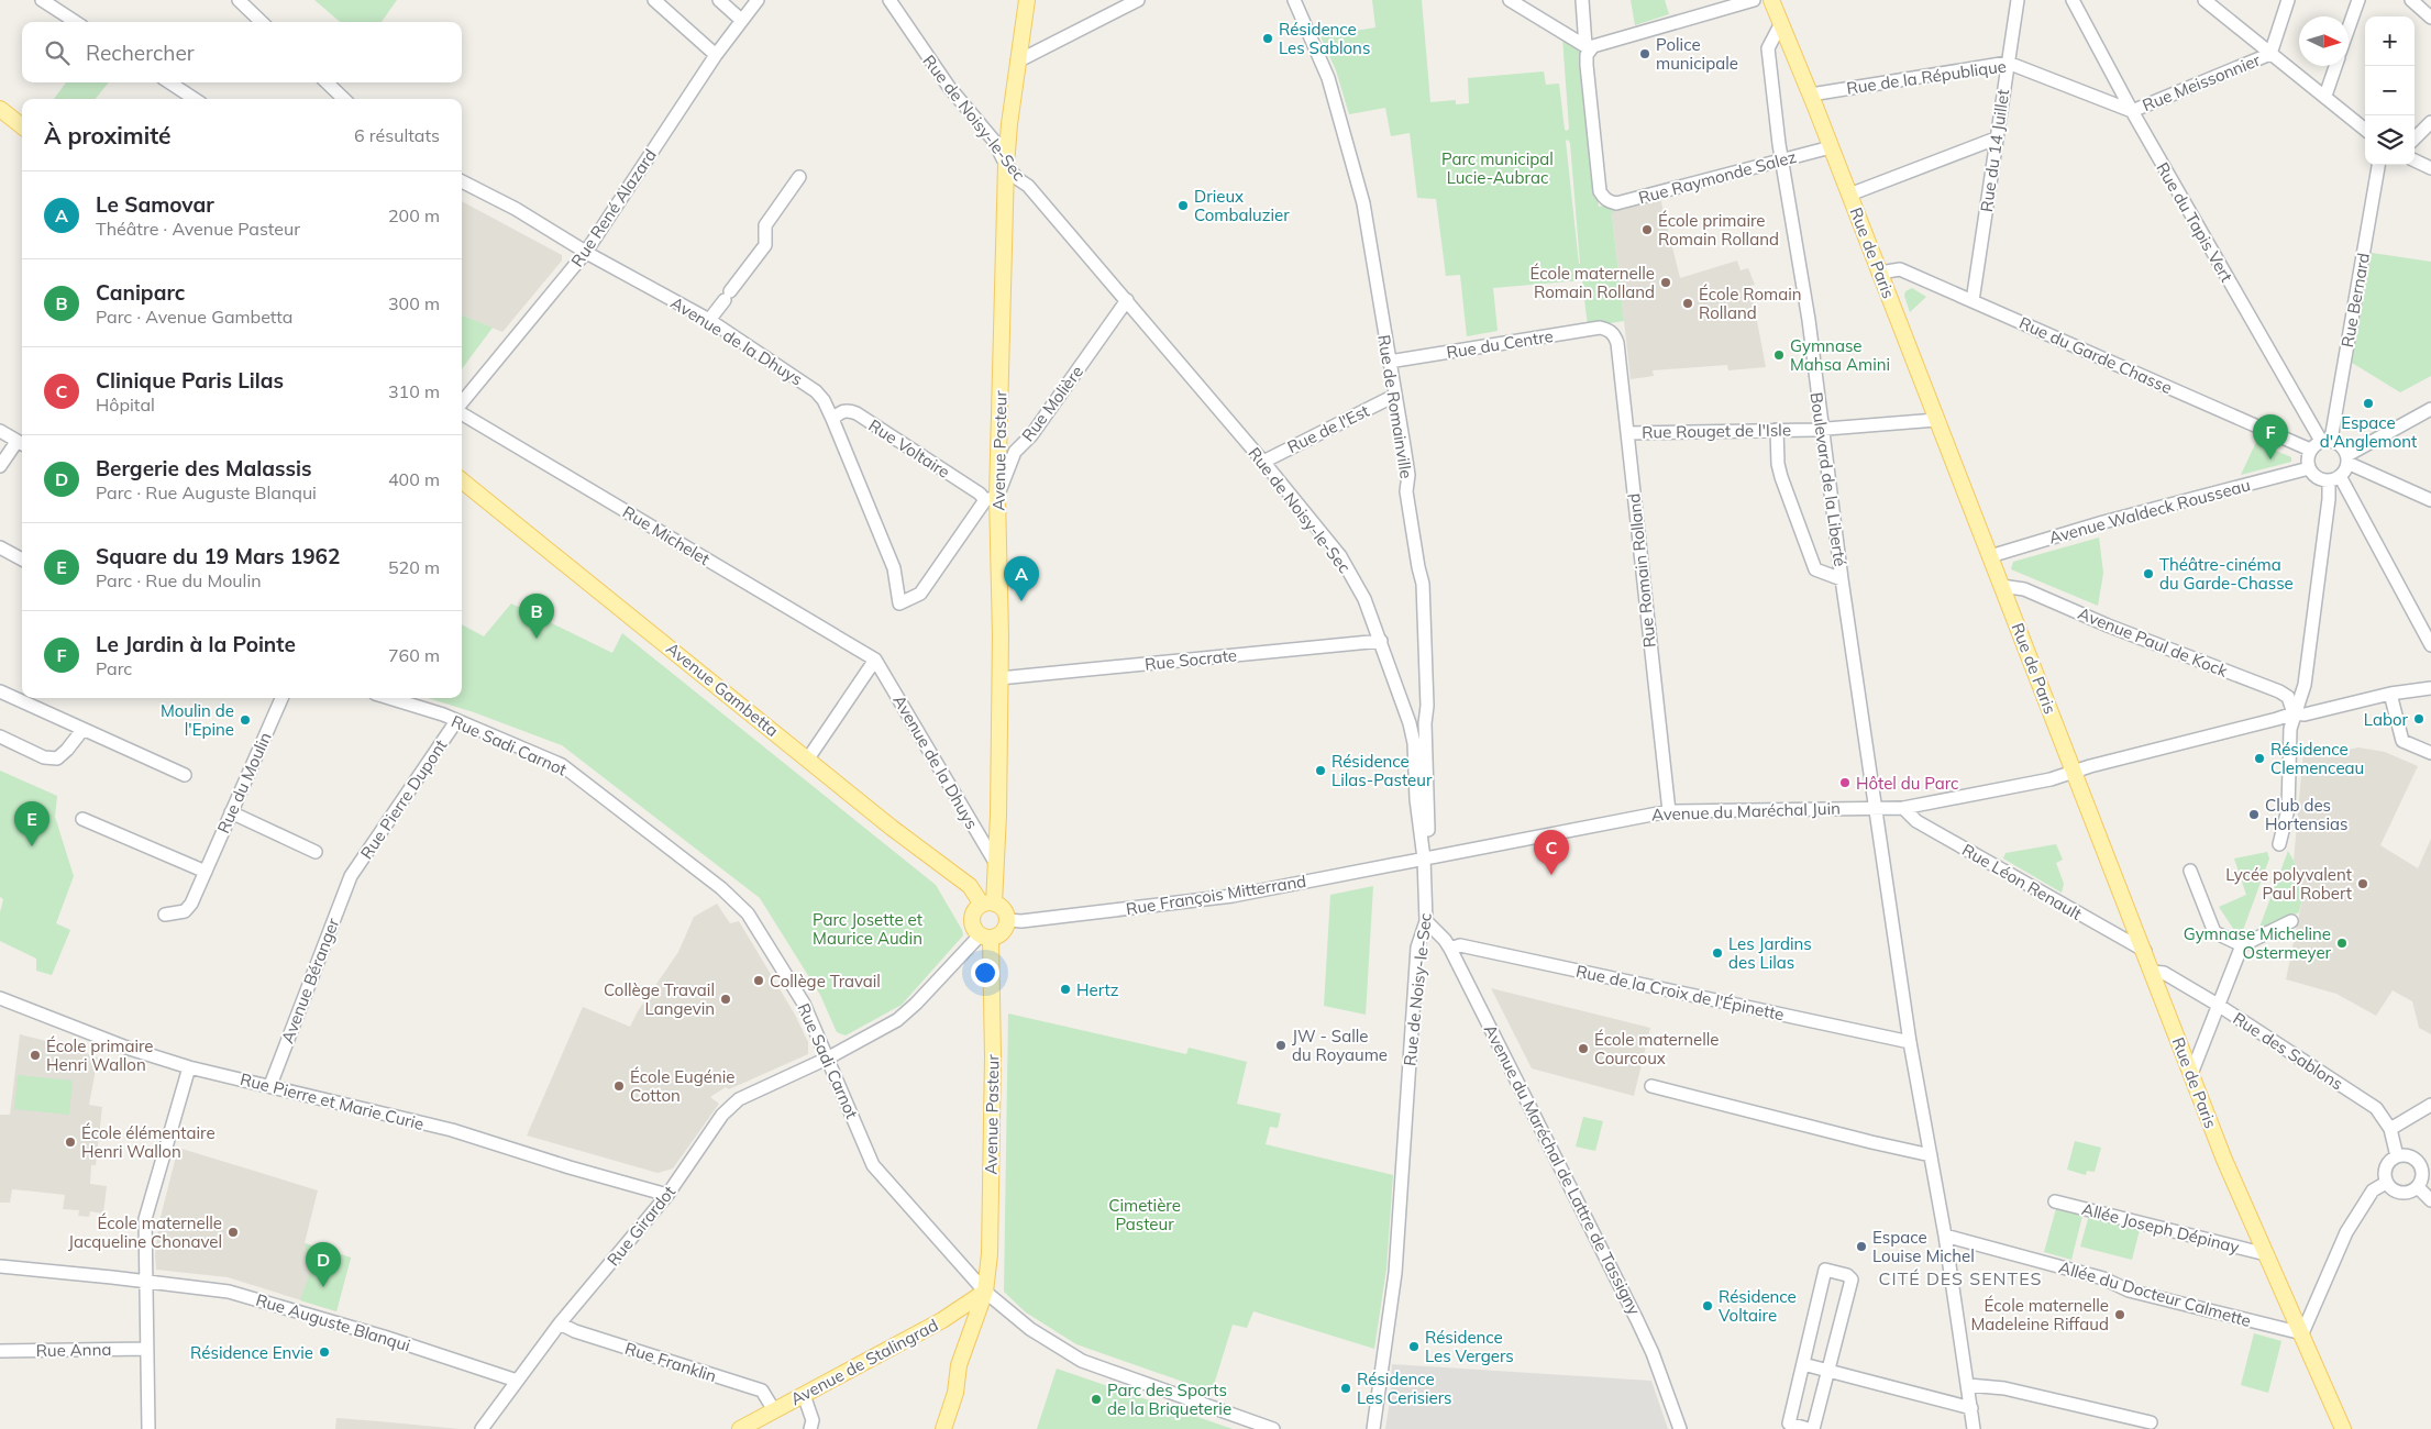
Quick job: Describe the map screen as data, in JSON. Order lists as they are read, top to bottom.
{
  "streets": {
    "main road": [
      "Rue de Paris",
      "Avenue Pasteur",
      "Avenue Gambetta",
      "Avenue de Stalingrad"
    ],
    "street": [
      "Rue de la République",
      "Rue Meissonnier",
      "Rue de Noisy-le-Sec",
      "Rue du 14 Juillet",
      "Rue Raymonde Salez",
      "Rue René Alazard",
      "Rue du Tapis Vert",
      "Rue Bernard",
      "Avenue de la Dhuys",
      "Rue du Centre",
      "Rue du Garde Chasse",
      "Rue Molière",
      "Rue de Romainville",
      "Rue de l'Est",
      "Rue Rouget de l'Isle",
      "Rue Voltaire",
      "Boulevard de la Liberté",
      "Avenue Waldeck Rousseau",
      "Rue Michelet",
      "Rue Romain Rolland",
      "Avenue Paul de Kock",
      "Rue Socrate",
      "Rue Sadi Carnot",
      "Rue du Moulin",
      "Rue Pierre Dupont",
      "Avenue du Maréchal Juin",
      "Rue Léon Renault",
      "Rue François Mitterrand",
      "Avenue Béranger",
      "Rue de la Croix de l'Épinette",
      "Rue des Sablons",
      "Rue Pierre et Marie Curie",
      "Avenue du Maréchal de Lattre de Tassigny",
      "Rue Girardot",
      "Allée Joseph Dépinay",
      "Allée du Docteur Calmette",
      "Rue Auguste Blanqui",
      "Rue Anna",
      "Rue Franklin"
    ]
  },
  "crossings": [
    ["Rue de la République", "Rue Meissonnier"],
    ["Rue de la République", "Rue du 14 Juillet"],
    ["Rue de la République", "Rue du Tapis Vert"],
    ["Rue de la République", "Rue de Paris"],
    ["Rue Meissonnier", "Rue du Tapis Vert"],
    ["Rue de Noisy-le-Sec", "Rue Molière"],
    ["Rue de Noisy-le-Sec", "Rue de Romainville"],
    ["Rue de Noisy-le-Sec", "Rue de l'Est"],
    ["Rue de Noisy-le-Sec", "Avenue Pasteur"],
    ["Rue de Noisy-le-Sec", "Rue Socrate"],
    ["Rue de Noisy-le-Sec", "Avenue du Maréchal Juin"],
    ["Rue de Noisy-le-Sec", "Rue François Mitterrand"],
    ["Rue de Noisy-le-Sec", "Avenue du Maréchal de Lattre de Tassigny"],
    ["Rue du 14 Juillet", "Rue du Garde Chasse"],
    ["Rue Raymonde Salez", "Rue de Paris"],
    ["Rue Raymonde Salez", "Boulevard de la Liberté"],
    ["Rue René Alazard", "Avenue de la Dhuys"],
    ["Rue du Tapis Vert", "Rue Bernard"],
    ["Rue du Tapis Vert", "Rue du Garde Chasse"],
    ["Rue du Tapis Vert", "Avenue Waldeck Rousseau"],
    ["Rue de Paris", "Rue du Garde Chasse"],
    ["Rue de Paris", "Rue Rouget de l'Isle"],
    ["Rue de Paris", "Boulevard de la Liberté"],
    ["Rue de Paris", "Avenue Waldeck Rousseau"],
    ["Rue de Paris", "Avenue Paul de Kock"],
    ["Rue de Paris", "Avenue du Maréchal Juin"],
    ["Rue de Paris", "Rue Léon Renault"],
    ["Rue de Paris", "Rue des Sablons"],
    ["Rue de Paris", "Allée Joseph Dépinay"],
    ["Rue de Paris", "Allée du Docteur Calmette"],
    ["Rue Bernard", "Rue du Garde Chasse"],
    ["Rue Bernard", "Avenue Waldeck Rousseau"],
    ["Avenue de la Dhuys", "Rue Molière"],
    ["Avenue de la Dhuys", "Rue Voltaire"],
    ["Avenue de la Dhuys", "Avenue Pasteur"],
    ["Avenue de la Dhuys", "Rue Michelet"],
    ["Rue du Centre", "Rue de Romainville"],
    ["Rue du Centre", "Rue Romain Rolland"],
    ["Rue du Garde Chasse", "Avenue Waldeck Rousseau"],
    ["Rue Molière", "Rue Voltaire"],
    ["Rue Molière", "Avenue Pasteur"],
    ["Rue de Romainville", "Rue de l'Est"],
    ["Rue de Romainville", "Avenue du Maréchal Juin"],
    ["Rue de Romainville", "Rue François Mitterrand"],
    ["Rue Rouget de l'Isle", "Boulevard de la Liberté"],
    ["Rue Rouget de l'Isle", "Rue Romain Rolland"],
    ["Rue Voltaire", "Avenue Pasteur"],
    ["Avenue Pasteur", "Rue Socrate"],
    ["Avenue Pasteur", "Avenue Gambetta"],
    ["Avenue Pasteur", "Rue Sadi Carnot"],
    ["Avenue Pasteur", "Rue François Mitterrand"],
    ["Avenue Pasteur", "Avenue de Stalingrad"],
    ["Boulevard de la Liberté", "Avenue du Maréchal Juin"],
    ["Boulevard de la Liberté", "Rue de la Croix de l'Épinette"],
    ["Boulevard de la Liberté", "Allée du Docteur Calmette"],
    ["Rue Romain Rolland", "Avenue du Maréchal Juin"],
    ["Avenue Paul de Kock", "Avenue du Maréchal Juin"],
    ["Avenue Gambetta", "Rue François Mitterrand"],
    ["Rue Sadi Carnot", "Rue Pierre Dupont"],
    ["Rue Sadi Carnot", "Rue Girardot"],
    ["Rue Sadi Carnot", "Avenue de Stalingrad"],
    ["Rue Pierre Dupont", "Avenue Béranger"],
    ["Avenue du Maréchal Juin", "Rue Léon Renault"],
    ["Avenue du Maréchal Juin", "Rue François Mitterrand"],
    ["Avenue Béranger", "Rue Pierre et Marie Curie"],
    ["Rue de la Croix de l'Épinette", "Avenue du Maréchal de Lattre de Tassigny"],
    ["Rue Pierre et Marie Curie", "Rue Girardot"],
    ["Rue Girardot", "Rue Auguste Blanqui"],
    ["Rue Girardot", "Rue Franklin"],
    ["Rue Franklin", "Avenue de Stalingrad"]
  ],
  "districts": ["CITÉ DES SENTES"],
  "parks": ["Parc municipal Lucie-Aubrac", "Parc Josette et Maurice Audin", "Cimetière Pasteur"],
  "places": [
    "Résidence Les Sablons",
    "Police municipale",
    "Drieux Combaluzier",
    "École primaire Romain Rolland",
    "École maternelle Romain Rolland",
    "École Romain Rolland",
    "Gymnase Mahsa Amini",
    "Espace d'Anglemont",
    "Théâtre-cinéma du Garde-Chasse",
    "Labor",
    "Moulin de l'Epine",
    "Résidence Clemenceau",
    "Résidence Lilas-Pasteur",
    "Hôtel du Parc",
    "Club des Hortensias",
    "Lycée polyvalent Paul Robert",
    "Gymnase Micheline Ostermeyer",
    "Les Jardins des Lilas",
    "Collège Travail",
    "Hertz",
    "Collège Travail Langevin",
    "JW - Salle du Royaume",
    "École maternelle Courcoux",
    "École primaire Henri Wallon",
    "École Eugénie Cotton",
    "École élémentaire Henri Wallon",
    "École maternelle Jacqueline Chonavel",
    "Espace Louise Michel",
    "Résidence Voltaire",
    "École maternelle Madeleine Riffaud",
    "Résidence Les Vergers",
    "Résidence Envie",
    "Résidence Les Cerisiers",
    "Parc des Sports de la Briqueterie"
  ],
  "north": "right",
  "page": {
    "map_buttons": ["+", "−"],
    "search": "Rechercher",
    "heading": ["À proximité", "6 résultats"],
    "list": [
      {
        "mark": "A",
        "name": "Le Samovar",
        "note": "Théâtre · Avenue Pasteur",
        "value": "200 m"
      },
      {
        "mark": "B",
        "name": "Caniparc",
        "note": "Parc · Avenue Gambetta",
        "value": "300 m"
      },
      {
        "mark": "C",
        "name": "Clinique Paris Lilas",
        "note": "Hôpital",
        "value": "310 m"
      },
      {
        "mark": "D",
        "name": "Bergerie des Malassis",
        "note": "Parc · Rue Auguste Blanqui",
        "value": "400 m"
      },
      {
        "mark": "E",
        "name": "Square du 19 Mars 1962",
        "note": "Parc · Rue du Moulin",
        "value": "520 m"
      },
      {
        "mark": "F",
        "name": "Le Jardin à la Pointe",
        "note": "Parc",
        "value": "760 m"
      }
    ],
    "pins": [
      "F",
      "A",
      "B",
      "E",
      "C",
      "D"
    ]
  }
}
